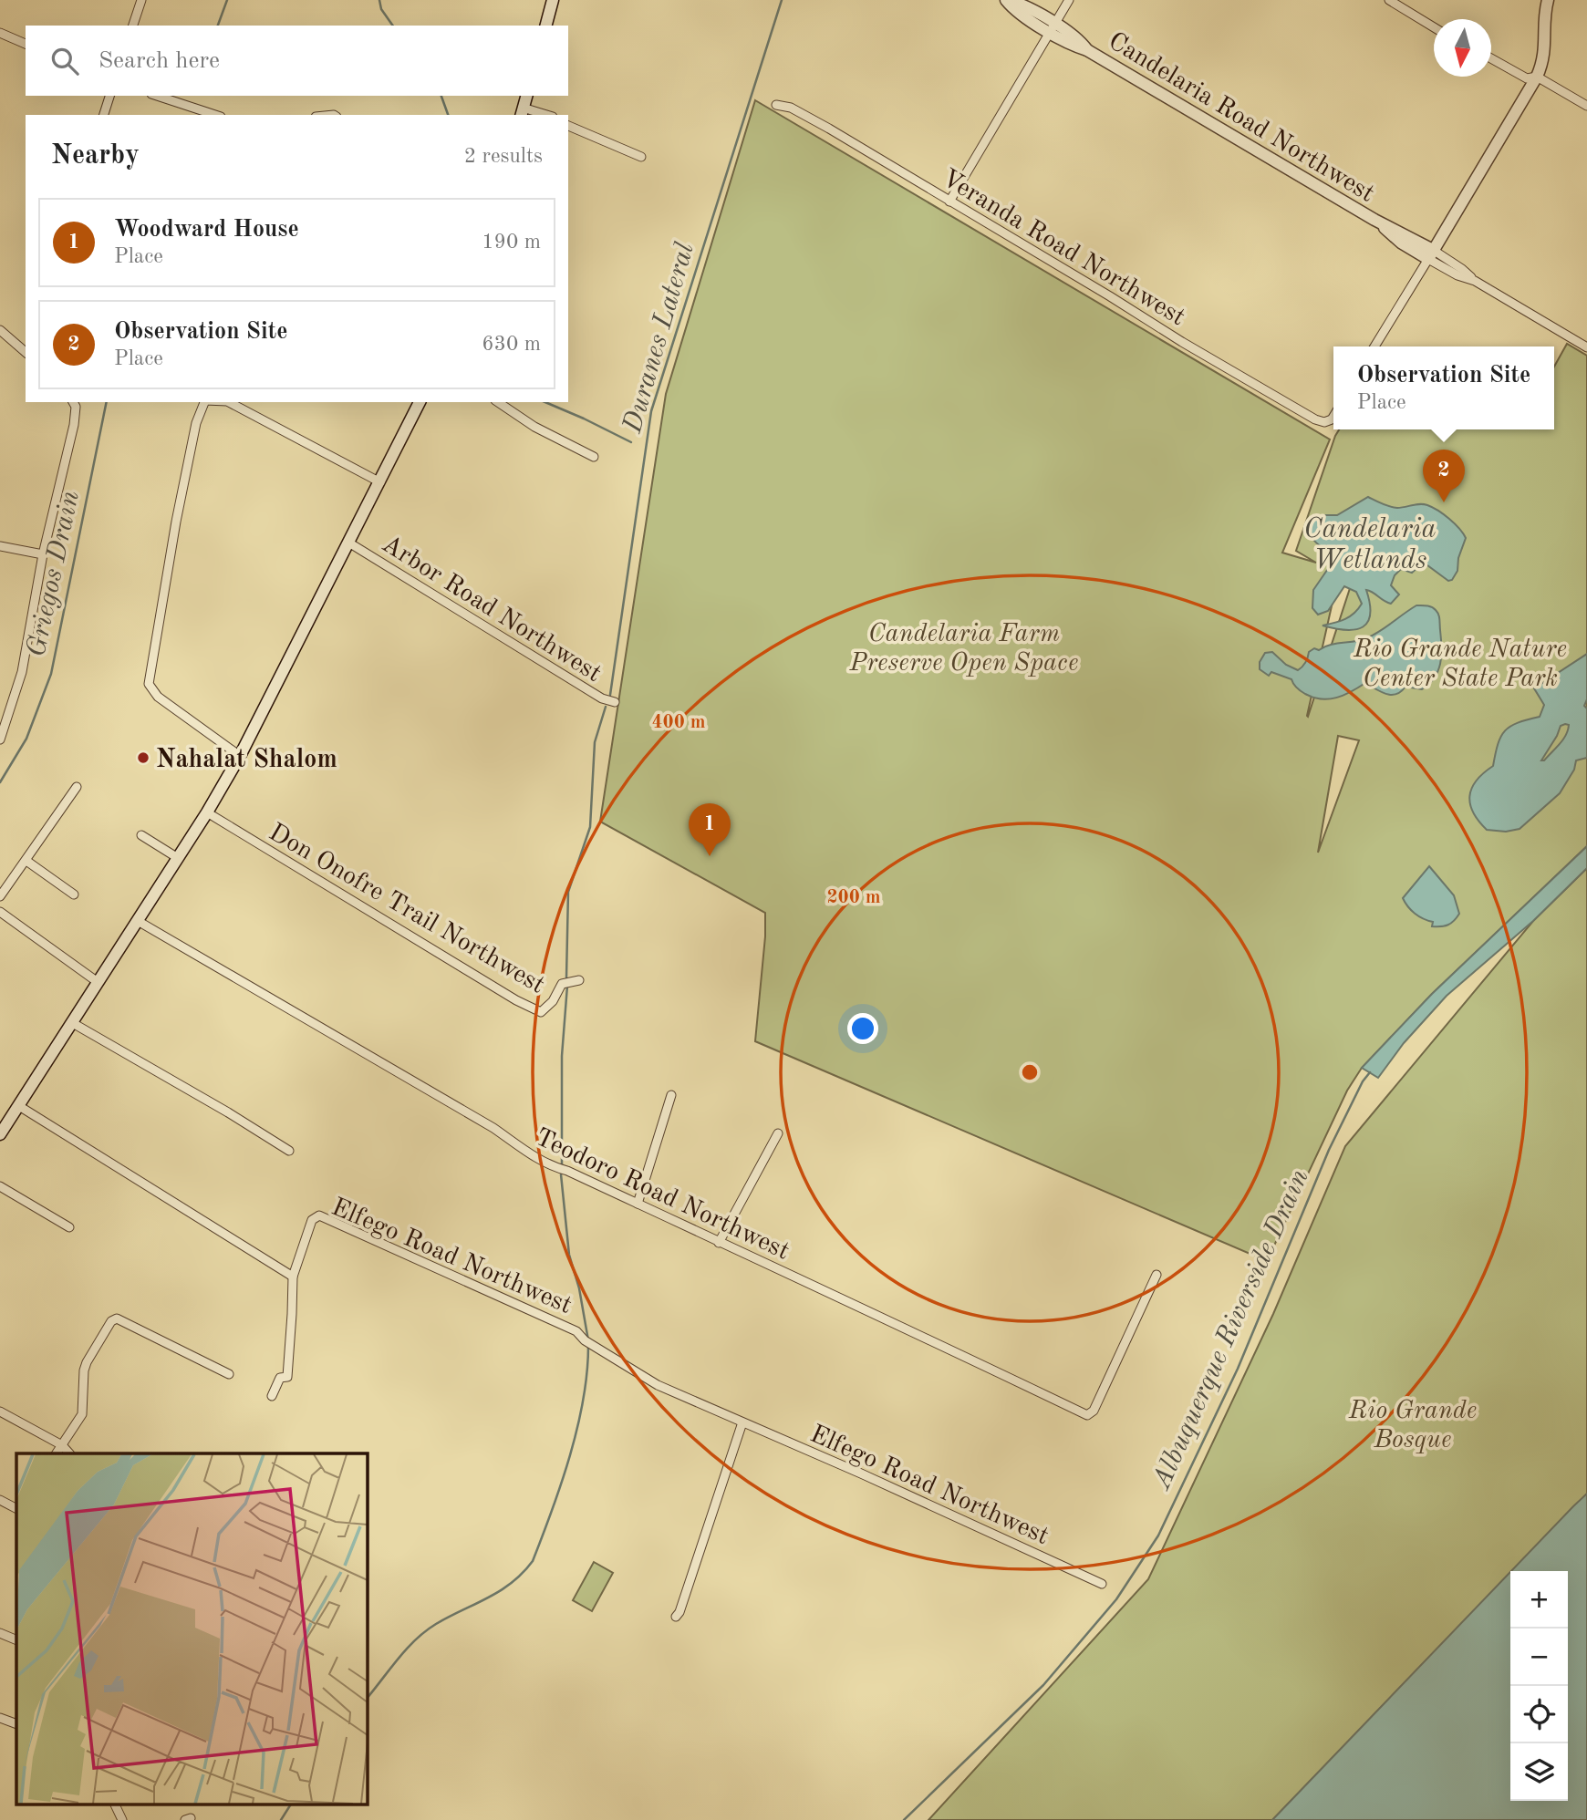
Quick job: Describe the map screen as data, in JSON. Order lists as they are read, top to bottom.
{
  "streets": {
    "main road": ["Candelaria Road Northwest"],
    "street": [
      "Veranda Road Northwest",
      "Arbor Road Northwest",
      "Don Onofre Trail Northwest",
      "Teodoro Road Northwest",
      "Elfego Road Northwest"
    ]
  },
  "water": [
    "Duranes Lateral",
    "Candelaria Wetlands",
    "Griegos Drain",
    "Albuquerque Riverside Drain"
  ],
  "parks": ["Candelaria Farm Preserve Open Space", "Rio Grande Nature Center State Park", "Rio Grande Bosque"],
  "places": ["Nahalat Shalom"],
  "north": "bottom",
  "page": {
    "search": "Search here",
    "heading": ["Nearby", "2 results"],
    "list": [
      {
        "mark": "1",
        "name": "Woodward House",
        "note": "Place",
        "value": "190 m"
      },
      {
        "mark": "2",
        "name": "Observation Site",
        "note": "Place",
        "value": "630 m"
      }
    ],
    "popup": ["Observation Site", "Place"],
    "pins": ["2", "1"],
    "map_buttons": ["+", "−"]
  },
  "rings": ["400 m", "200 m"]
}
